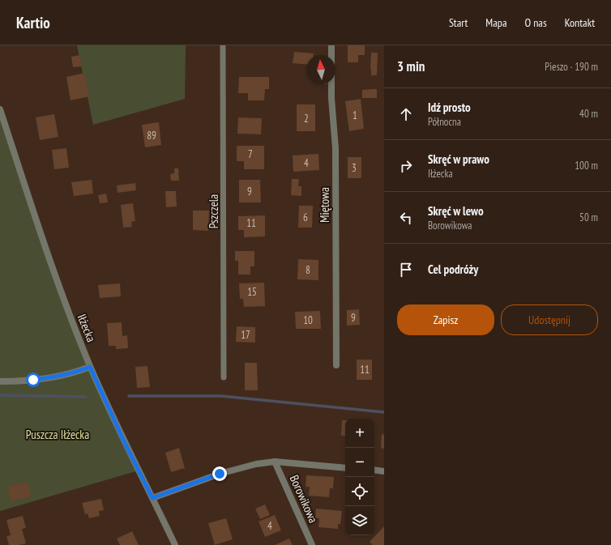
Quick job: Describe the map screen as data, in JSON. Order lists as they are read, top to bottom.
{
  "streets": {
    "street": ["Miętowa", "Iłżecka", "Borowikowa"],
    "lane": ["Pszczela"]
  },
  "crossings": [
    ["Iłżecka", "Borowikowa"]
  ],
  "parks": ["Puszcza Iłżecka"],
  "house_numbers": [
    "1",
    "2",
    "89",
    "7",
    "4",
    "3",
    "9",
    "6",
    "11",
    "8",
    "15",
    "9",
    "10",
    "17",
    "11",
    "4"
  ],
  "north": "top",
  "page": {
    "header": "Kartio",
    "nav": [
      "Start",
      "Mapa",
      "O nas",
      "Kontakt"
    ],
    "heading": ["3 min", "Pieszo · 190 m"],
    "list": [
      ["Idź prosto", "Północna", "40 m"],
      ["Skręć w prawo", "Iłżecka", "100 m"],
      ["Skręć w lewo", "Borowikowa", "50 m"],
      "Cel podróży"
    ],
    "buttons": ["Zapisz", "Udostępnij"],
    "map_buttons": ["+", "−"]
  }
}
